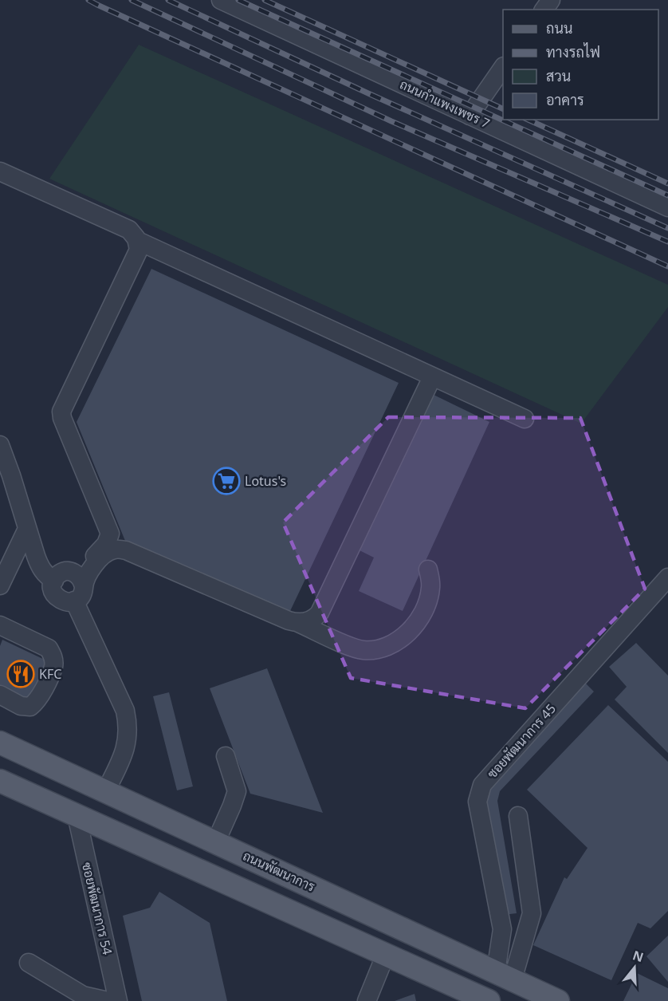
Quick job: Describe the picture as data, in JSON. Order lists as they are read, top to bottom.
{
  "streets": {
    "main road": ["ถนนพัฒนาการ"],
    "street": ["ถนนกำแพงเพชร 7", "ซอยพัฒนาการ 45", "ซอยพัฒนาการ 54"]
  },
  "crossings": [
    ["ซอยพัฒนาการ 45", "ถนนพัฒนาการ"]
  ],
  "places": {
    "supermarket": ["Lotus's"],
    "restaurant": ["KFC"]
  },
  "legend": [
    "ถนน",
    "ทางรถไฟ",
    "สวน",
    "อาคาร"
  ],
  "north": "top"
}
